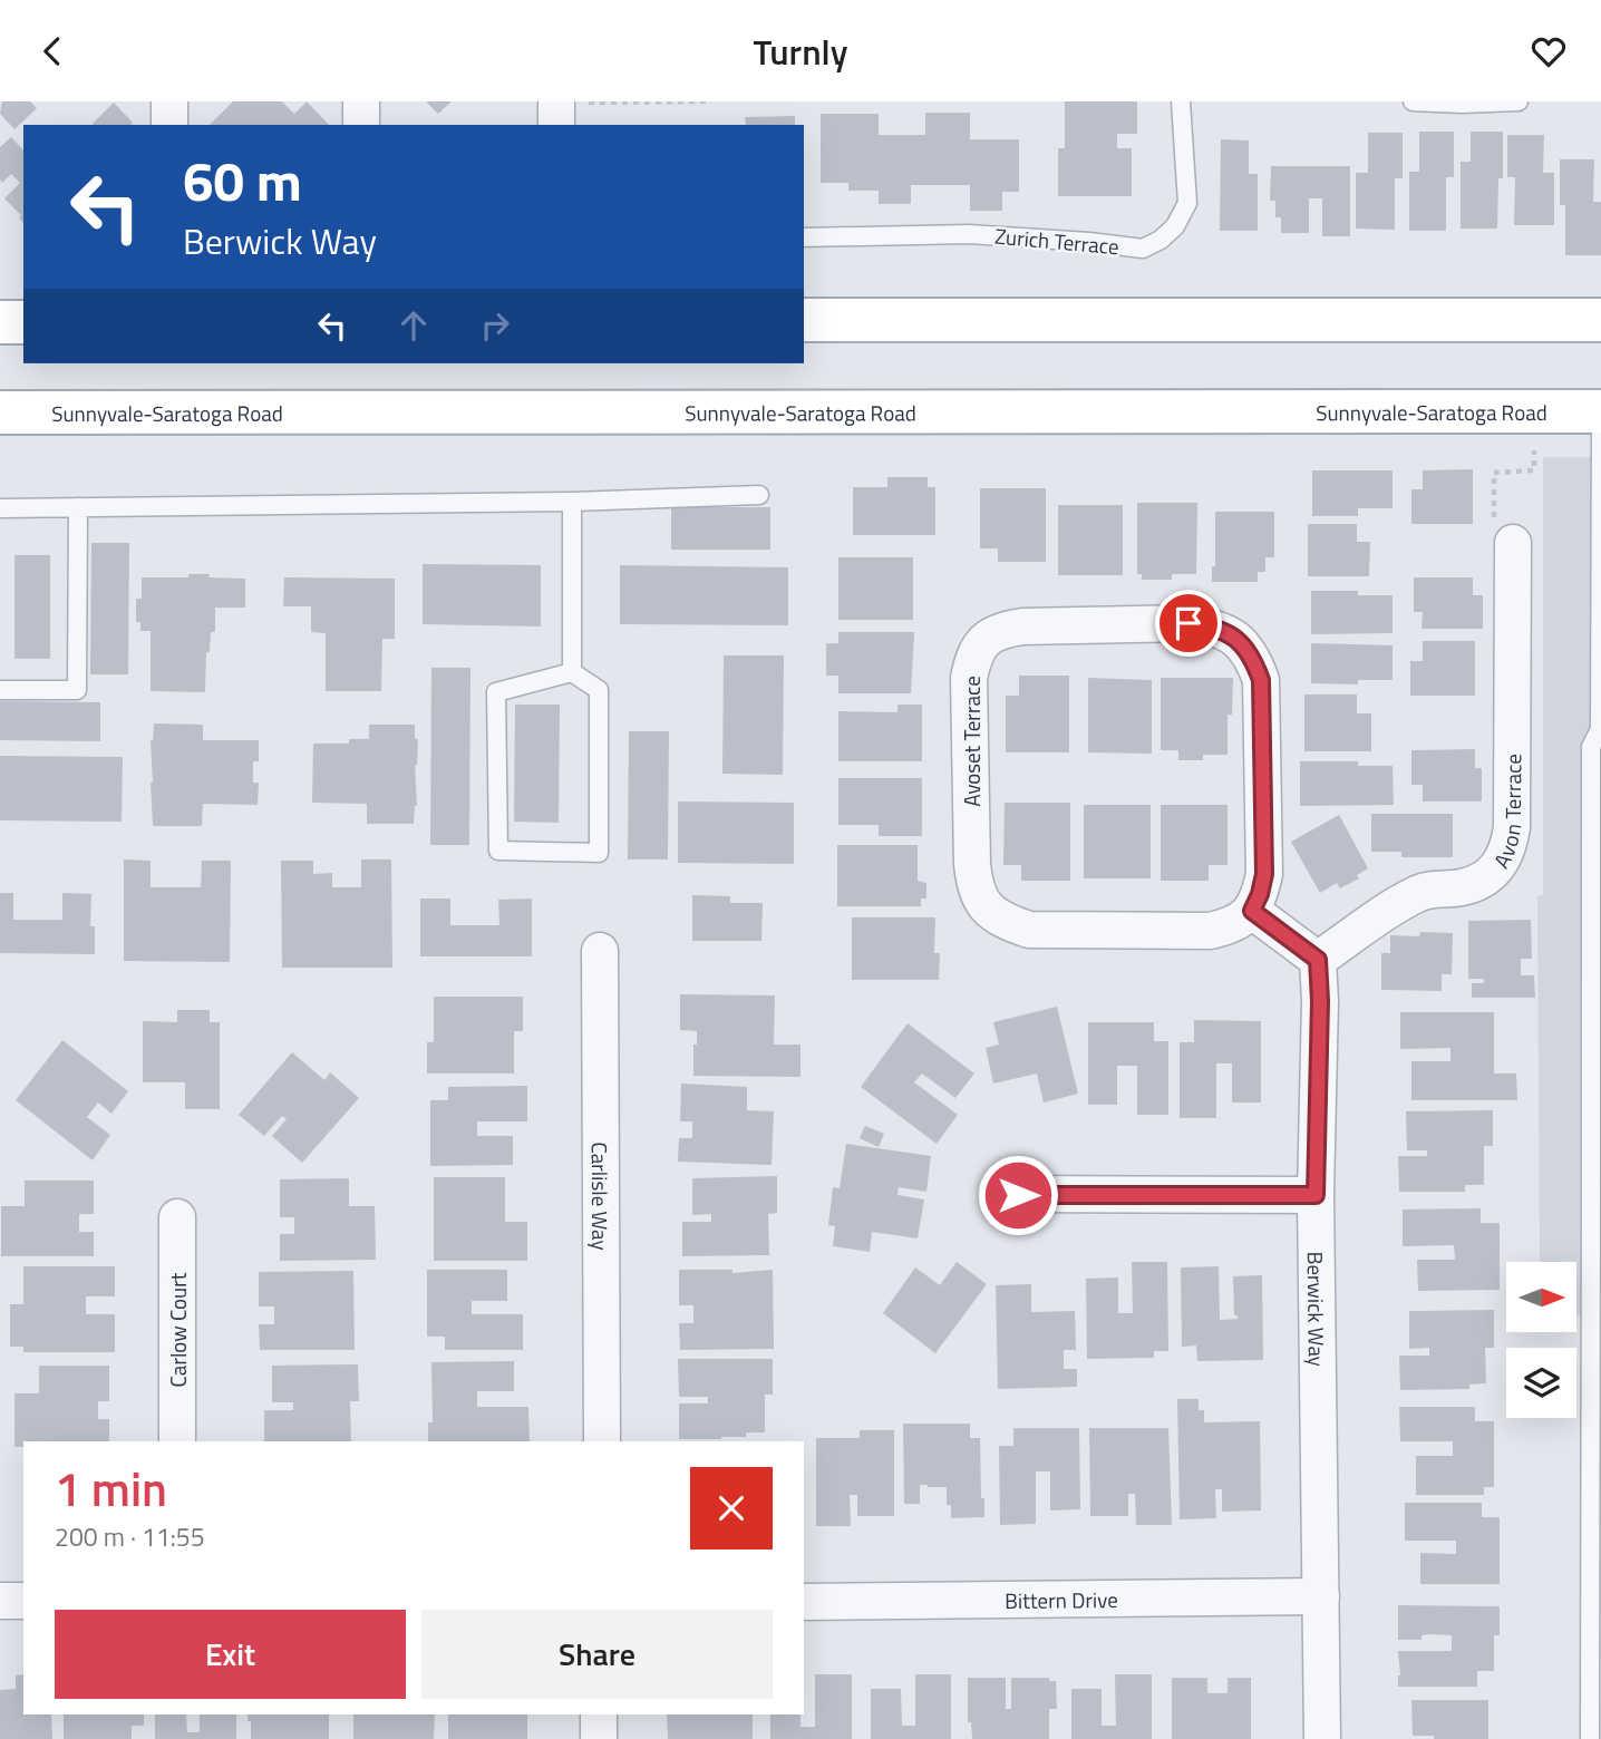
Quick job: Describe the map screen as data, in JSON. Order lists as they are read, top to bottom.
{
  "streets": {
    "main road": ["Sunnyvale-Saratoga Road"],
    "street": [
      "Avoset Terrace",
      "Avon Terrace",
      "Carlisle Way",
      "Berwick Way",
      "Carlow Court",
      "Bittern Drive"
    ],
    "lane": ["Zurich Terrace"]
  },
  "crossings": [
    ["Avon Terrace", "Berwick Way"],
    ["Berwick Way", "Bittern Drive"]
  ],
  "north": "right",
  "page": {
    "header": "Turnly",
    "turn": ["60 m", "Berwick Way"],
    "heading": ["1 min", "200 m · 11:55"],
    "buttons": ["Exit", "Share"]
  }
}
